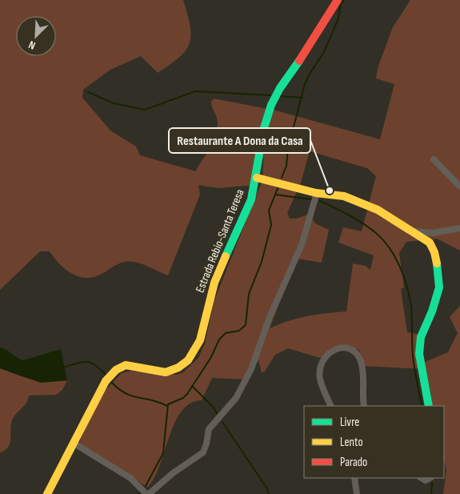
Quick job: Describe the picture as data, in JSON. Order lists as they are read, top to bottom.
{
  "streets": {
    "street": ["Estrada Rebio-Santa Teresa"]
  },
  "places": ["Restaurante A Dona da Casa"],
  "legend": ["Livre", "Lento", "Parado"],
  "north": "bottom left"
}
